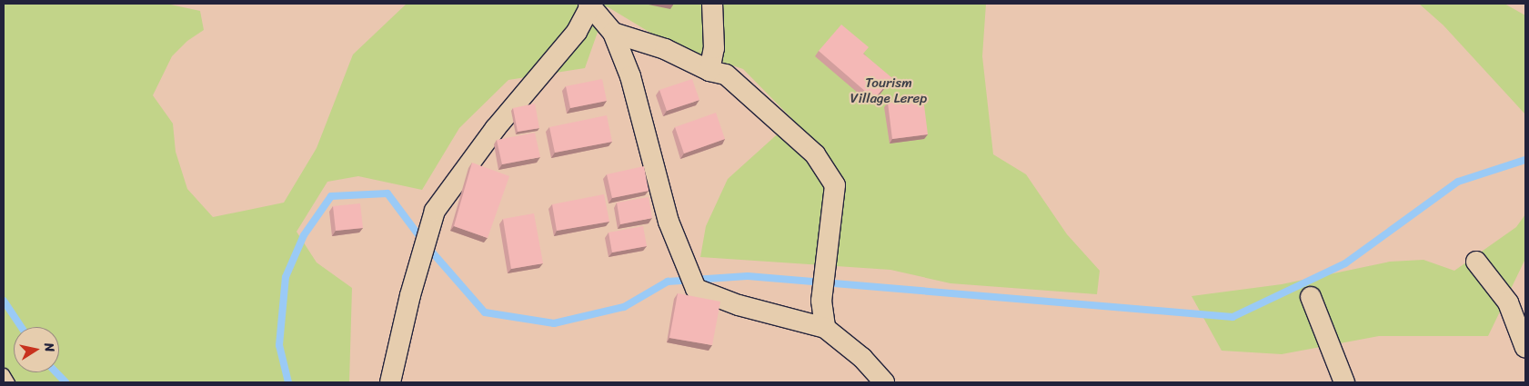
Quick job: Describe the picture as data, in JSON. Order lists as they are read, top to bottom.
{
  "parks": ["Tourism Village Lerep"],
  "north": "right"
}
